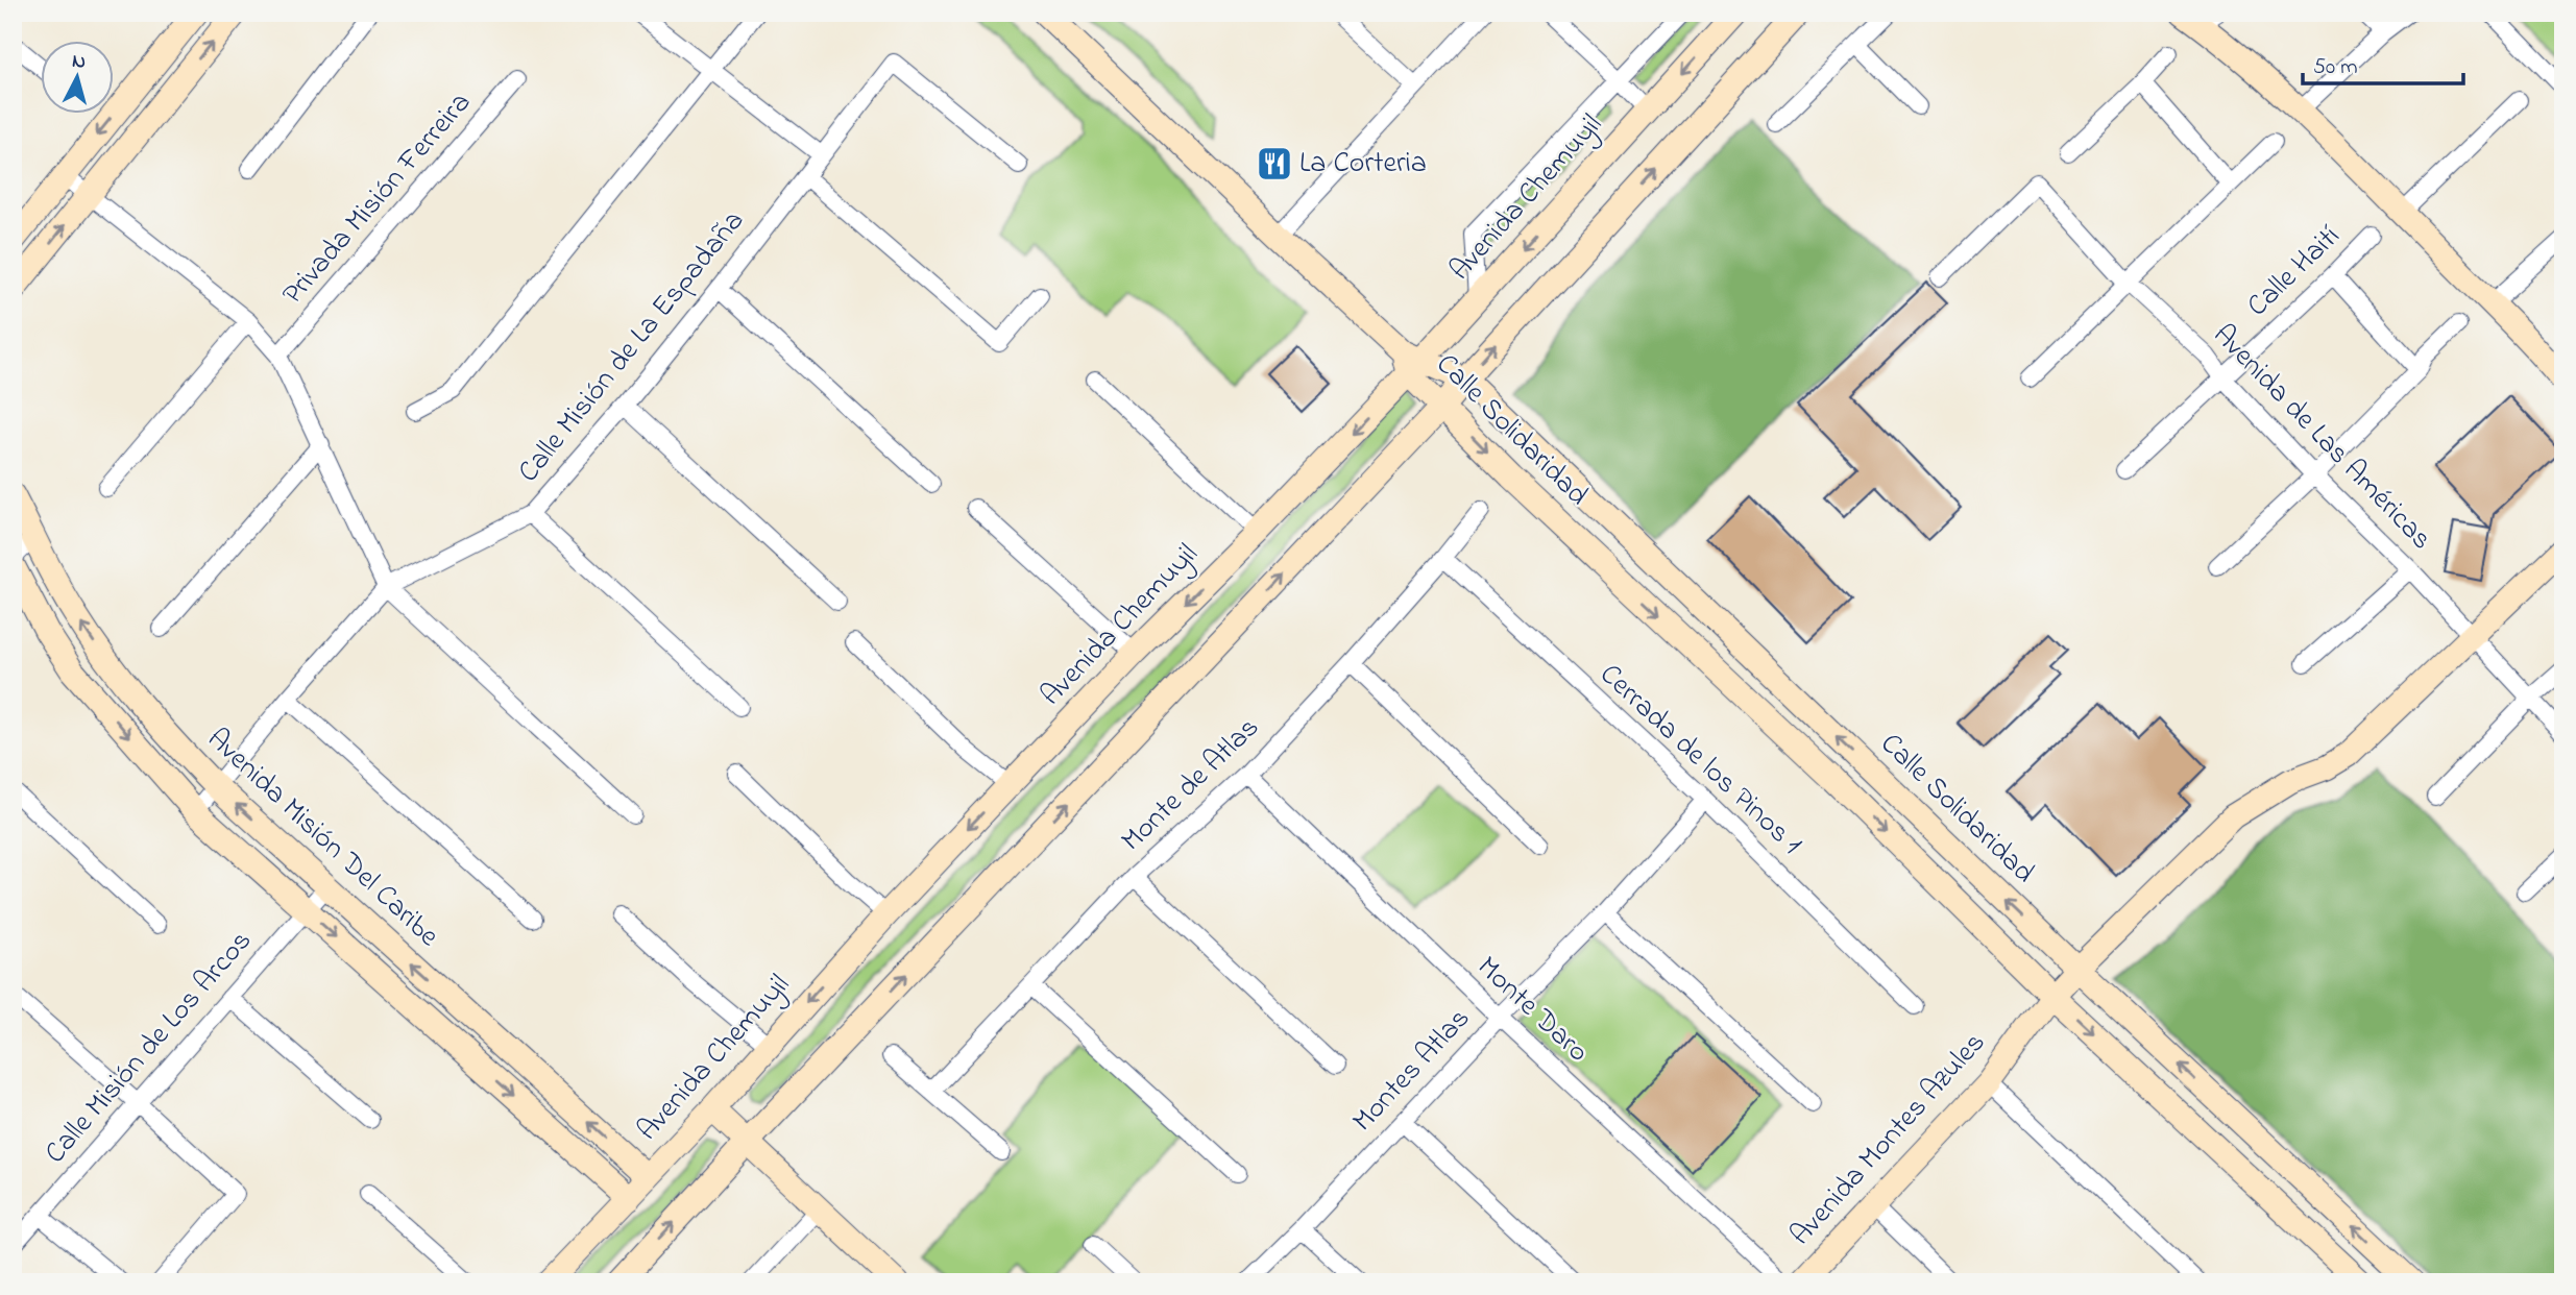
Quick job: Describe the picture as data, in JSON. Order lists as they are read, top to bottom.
{
  "streets": {
    "main road": [
      "Avenida Chemuyil",
      "Calle Solidaridad",
      "Avenida Misión Del Caribe",
      "Avenida Montes Azules"
    ],
    "street": [
      "Privada Misión Ferreira",
      "Calle Haití",
      "Calle Misión de La Espadaña",
      "Avenida de Las Américas",
      "Cerrada de los Pinos 1",
      "Monte de Atlas",
      "Monte Daro",
      "Calle Misión de Los Arcos",
      "Montes Atlas"
    ]
  },
  "crossings": [
    ["Avenida Chemuyil", "Calle Solidaridad"],
    ["Avenida Chemuyil", "Avenida Misión Del Caribe"],
    ["Calle Haití", "Avenida de Las Américas"],
    ["Calle Misión de La Espadaña", "Avenida Misión Del Caribe"],
    ["Calle Solidaridad", "Avenida Montes Azules"],
    ["Avenida de Las Américas", "Avenida Montes Azules"],
    ["Cerrada de los Pinos 1", "Monte de Atlas"],
    ["Cerrada de los Pinos 1", "Montes Atlas"],
    ["Monte de Atlas", "Monte Daro"],
    ["Avenida Misión Del Caribe", "Calle Misión de Los Arcos"],
    ["Monte Daro", "Montes Atlas"]
  ],
  "places": {
    "restaurant": ["La Corteria"]
  },
  "scale_bar": "50 m",
  "north": "top"
}
